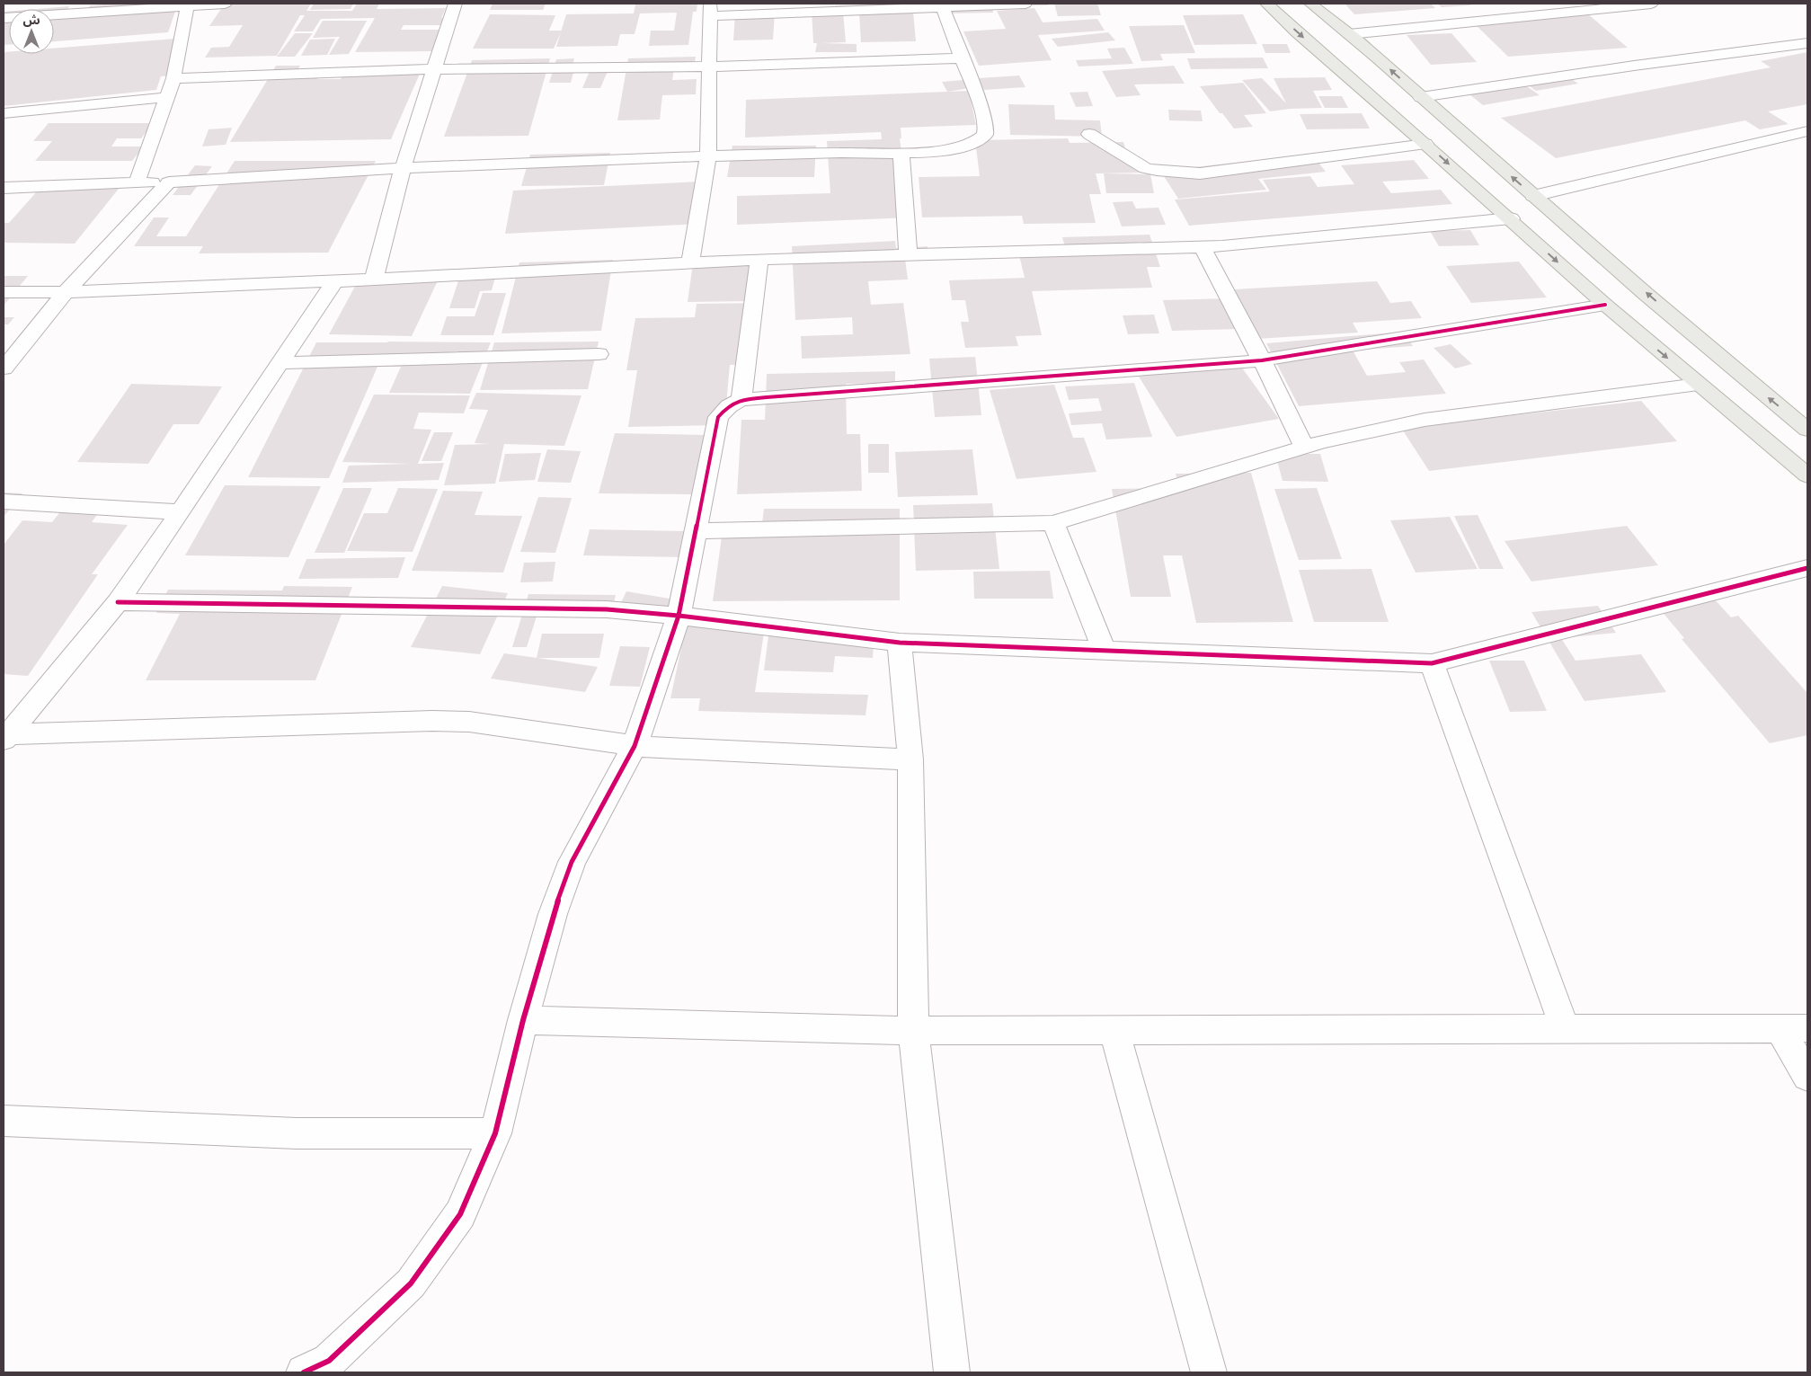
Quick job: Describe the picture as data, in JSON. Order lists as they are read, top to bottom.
{
  "north": "top"
}
